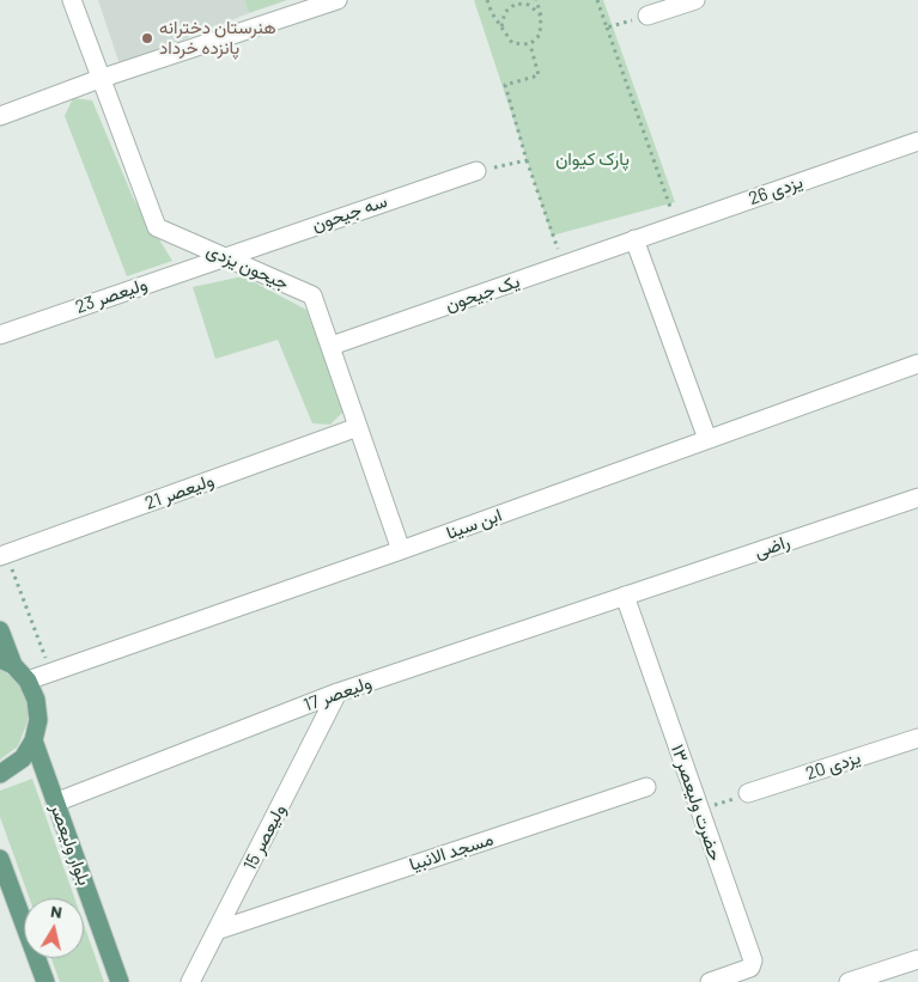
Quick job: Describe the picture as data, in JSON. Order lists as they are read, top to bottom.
{
  "streets": {
    "main road": ["بلوار ولیعصر"],
    "street": [
      "یزدی 26",
      "سه جیحون",
      "جیحون یزدی",
      "یک جیحون",
      "ولیعصر 23",
      "ولیعصر 21",
      "ابن سینا",
      "راضی",
      "ولیعصر 17",
      "یزدی 20",
      "حضرت ولیعصر۱۳",
      "ولیعصر 15",
      "مسجد الانبیا"
    ]
  },
  "crossings": [
    ["یزدی 26", "یک جیحون"],
    ["سه جیحون", "جیحون یزدی"],
    ["سه جیحون", "ولیعصر 23"],
    ["جیحون یزدی", "یک جیحون"],
    ["جیحون یزدی", "ولیعصر 23"],
    ["جیحون یزدی", "ولیعصر 21"],
    ["جیحون یزدی", "ابن سینا"],
    ["راضی", "ولیعصر 17"],
    ["راضی", "حضرت ولیعصر۱۳"],
    ["ولیعصر 17", "حضرت ولیعصر۱۳"],
    ["ولیعصر 17", "ولیعصر 15"],
    ["ولیعصر 17", "بلوار ولیعصر"],
    ["ولیعصر 15", "مسجد الانبیا"]
  ],
  "parks": ["پارک کیوان"],
  "places": ["هنرستان دخترانه پانزده خرداد"],
  "north": "top"
}
